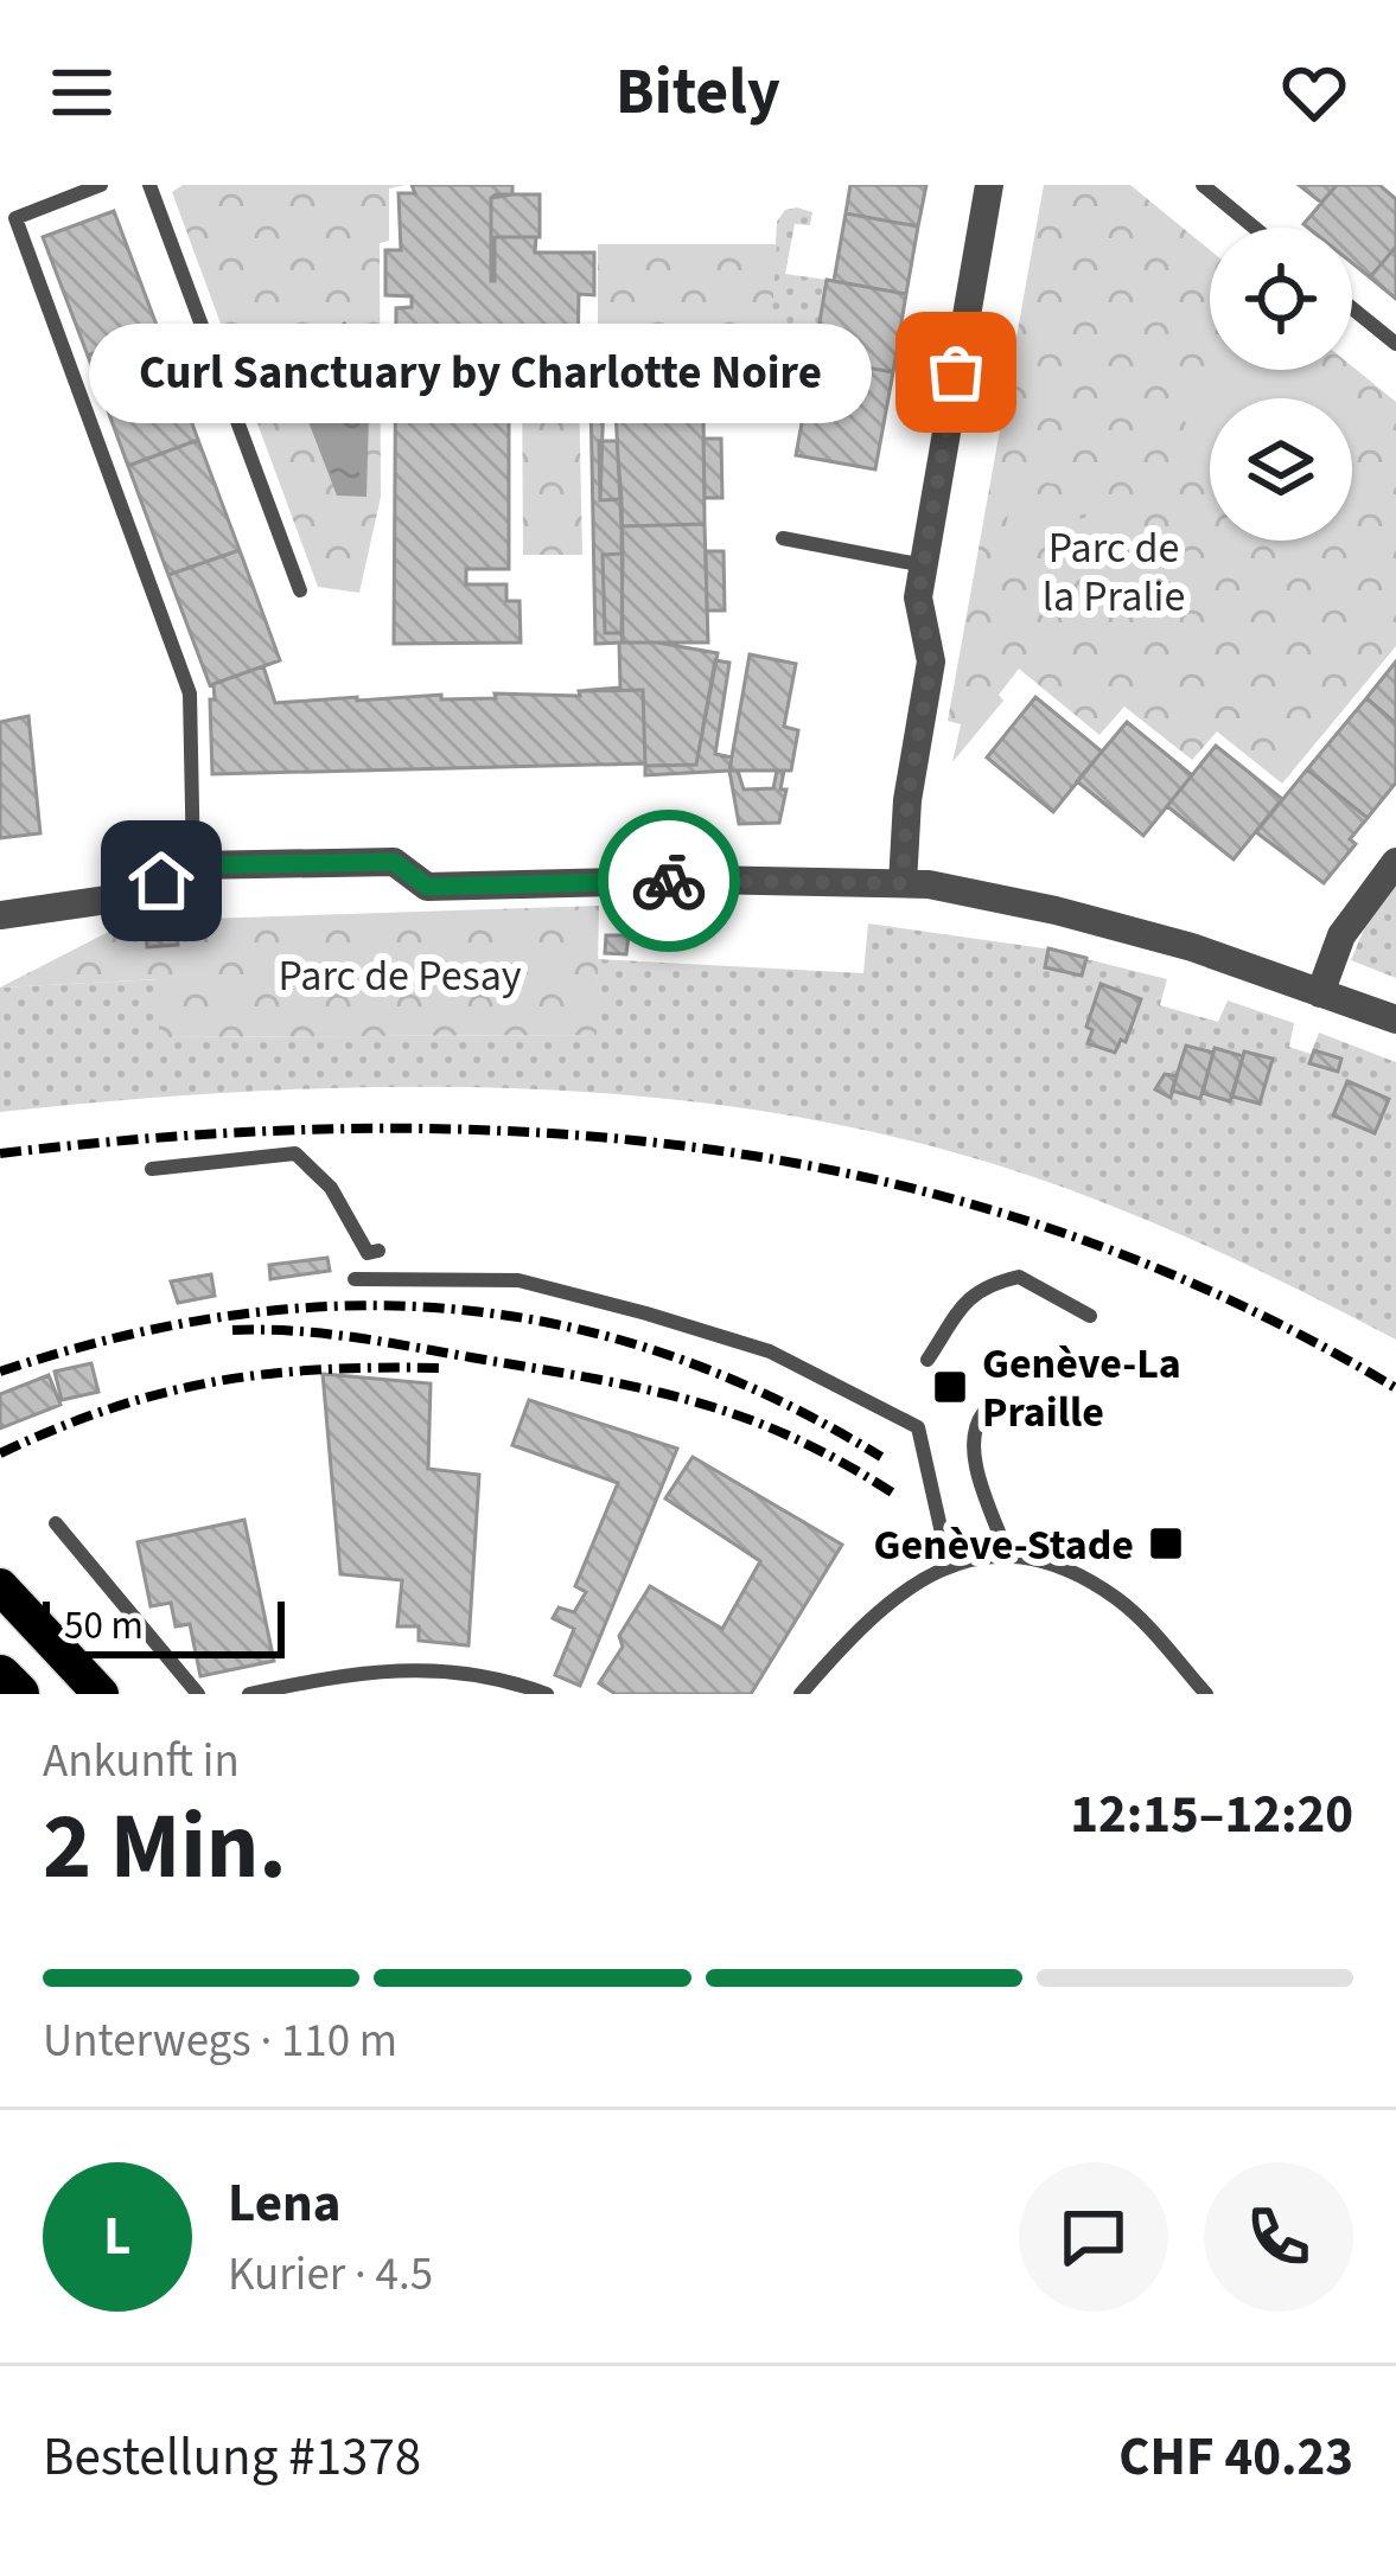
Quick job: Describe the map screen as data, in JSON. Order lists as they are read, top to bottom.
{
  "parks": ["Parc de la Pralie", "Parc de Pesay"],
  "places": {
    "other": ["Curl Sanctuary by Charlotte Noire"],
    "transit": ["Genève-La Praille", "Genève-Stade"]
  },
  "scale_bar": "50 m",
  "page": {
    "header": "Bitely",
    "bubble": "Curl Sanctuary by Charlotte Noire",
    "scale": "50 m",
    "heading": ["2 Min.", "Ankunft in", "12:15–12:20"],
    "panel": [
      "Lena",
      "Kurier · 4.5",
      "Bestellung #1378",
      "CHF 40.23"
    ],
    "bar": "Unterwegs · 110 m",
    "round": "L"
  }
}
